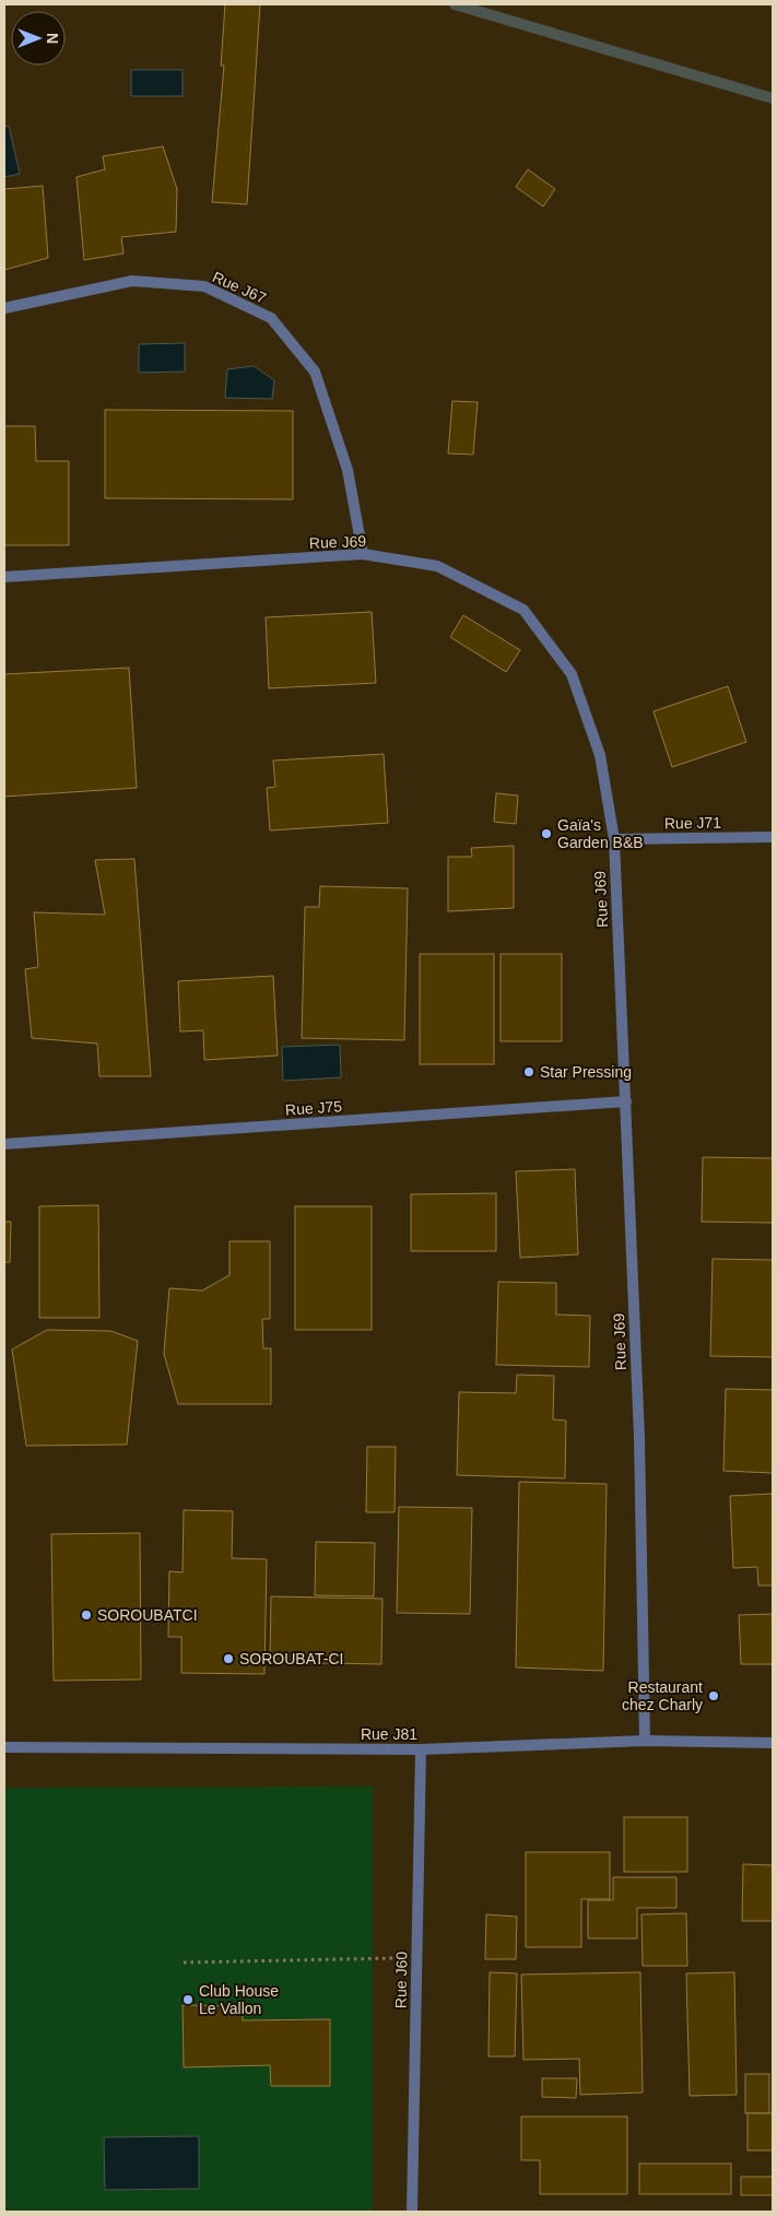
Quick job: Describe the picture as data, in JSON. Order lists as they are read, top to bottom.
{
  "streets": {
    "street": [
      "Rue J67",
      "Rue J69",
      "Rue J71",
      "Rue J75",
      "Rue J81",
      "Rue J60"
    ]
  },
  "crossings": [
    ["Rue J67", "Rue J69"],
    ["Rue J69", "Rue J71"],
    ["Rue J69", "Rue J75"],
    ["Rue J69", "Rue J81"],
    ["Rue J81", "Rue J60"]
  ],
  "places": [
    "Gaïa's Garden B&B",
    "Star Pressing",
    "SOROUBATCI",
    "SOROUBAT-CI",
    "Restaurant chez Charly",
    "Club House Le Vallon"
  ],
  "north": "right"
}
